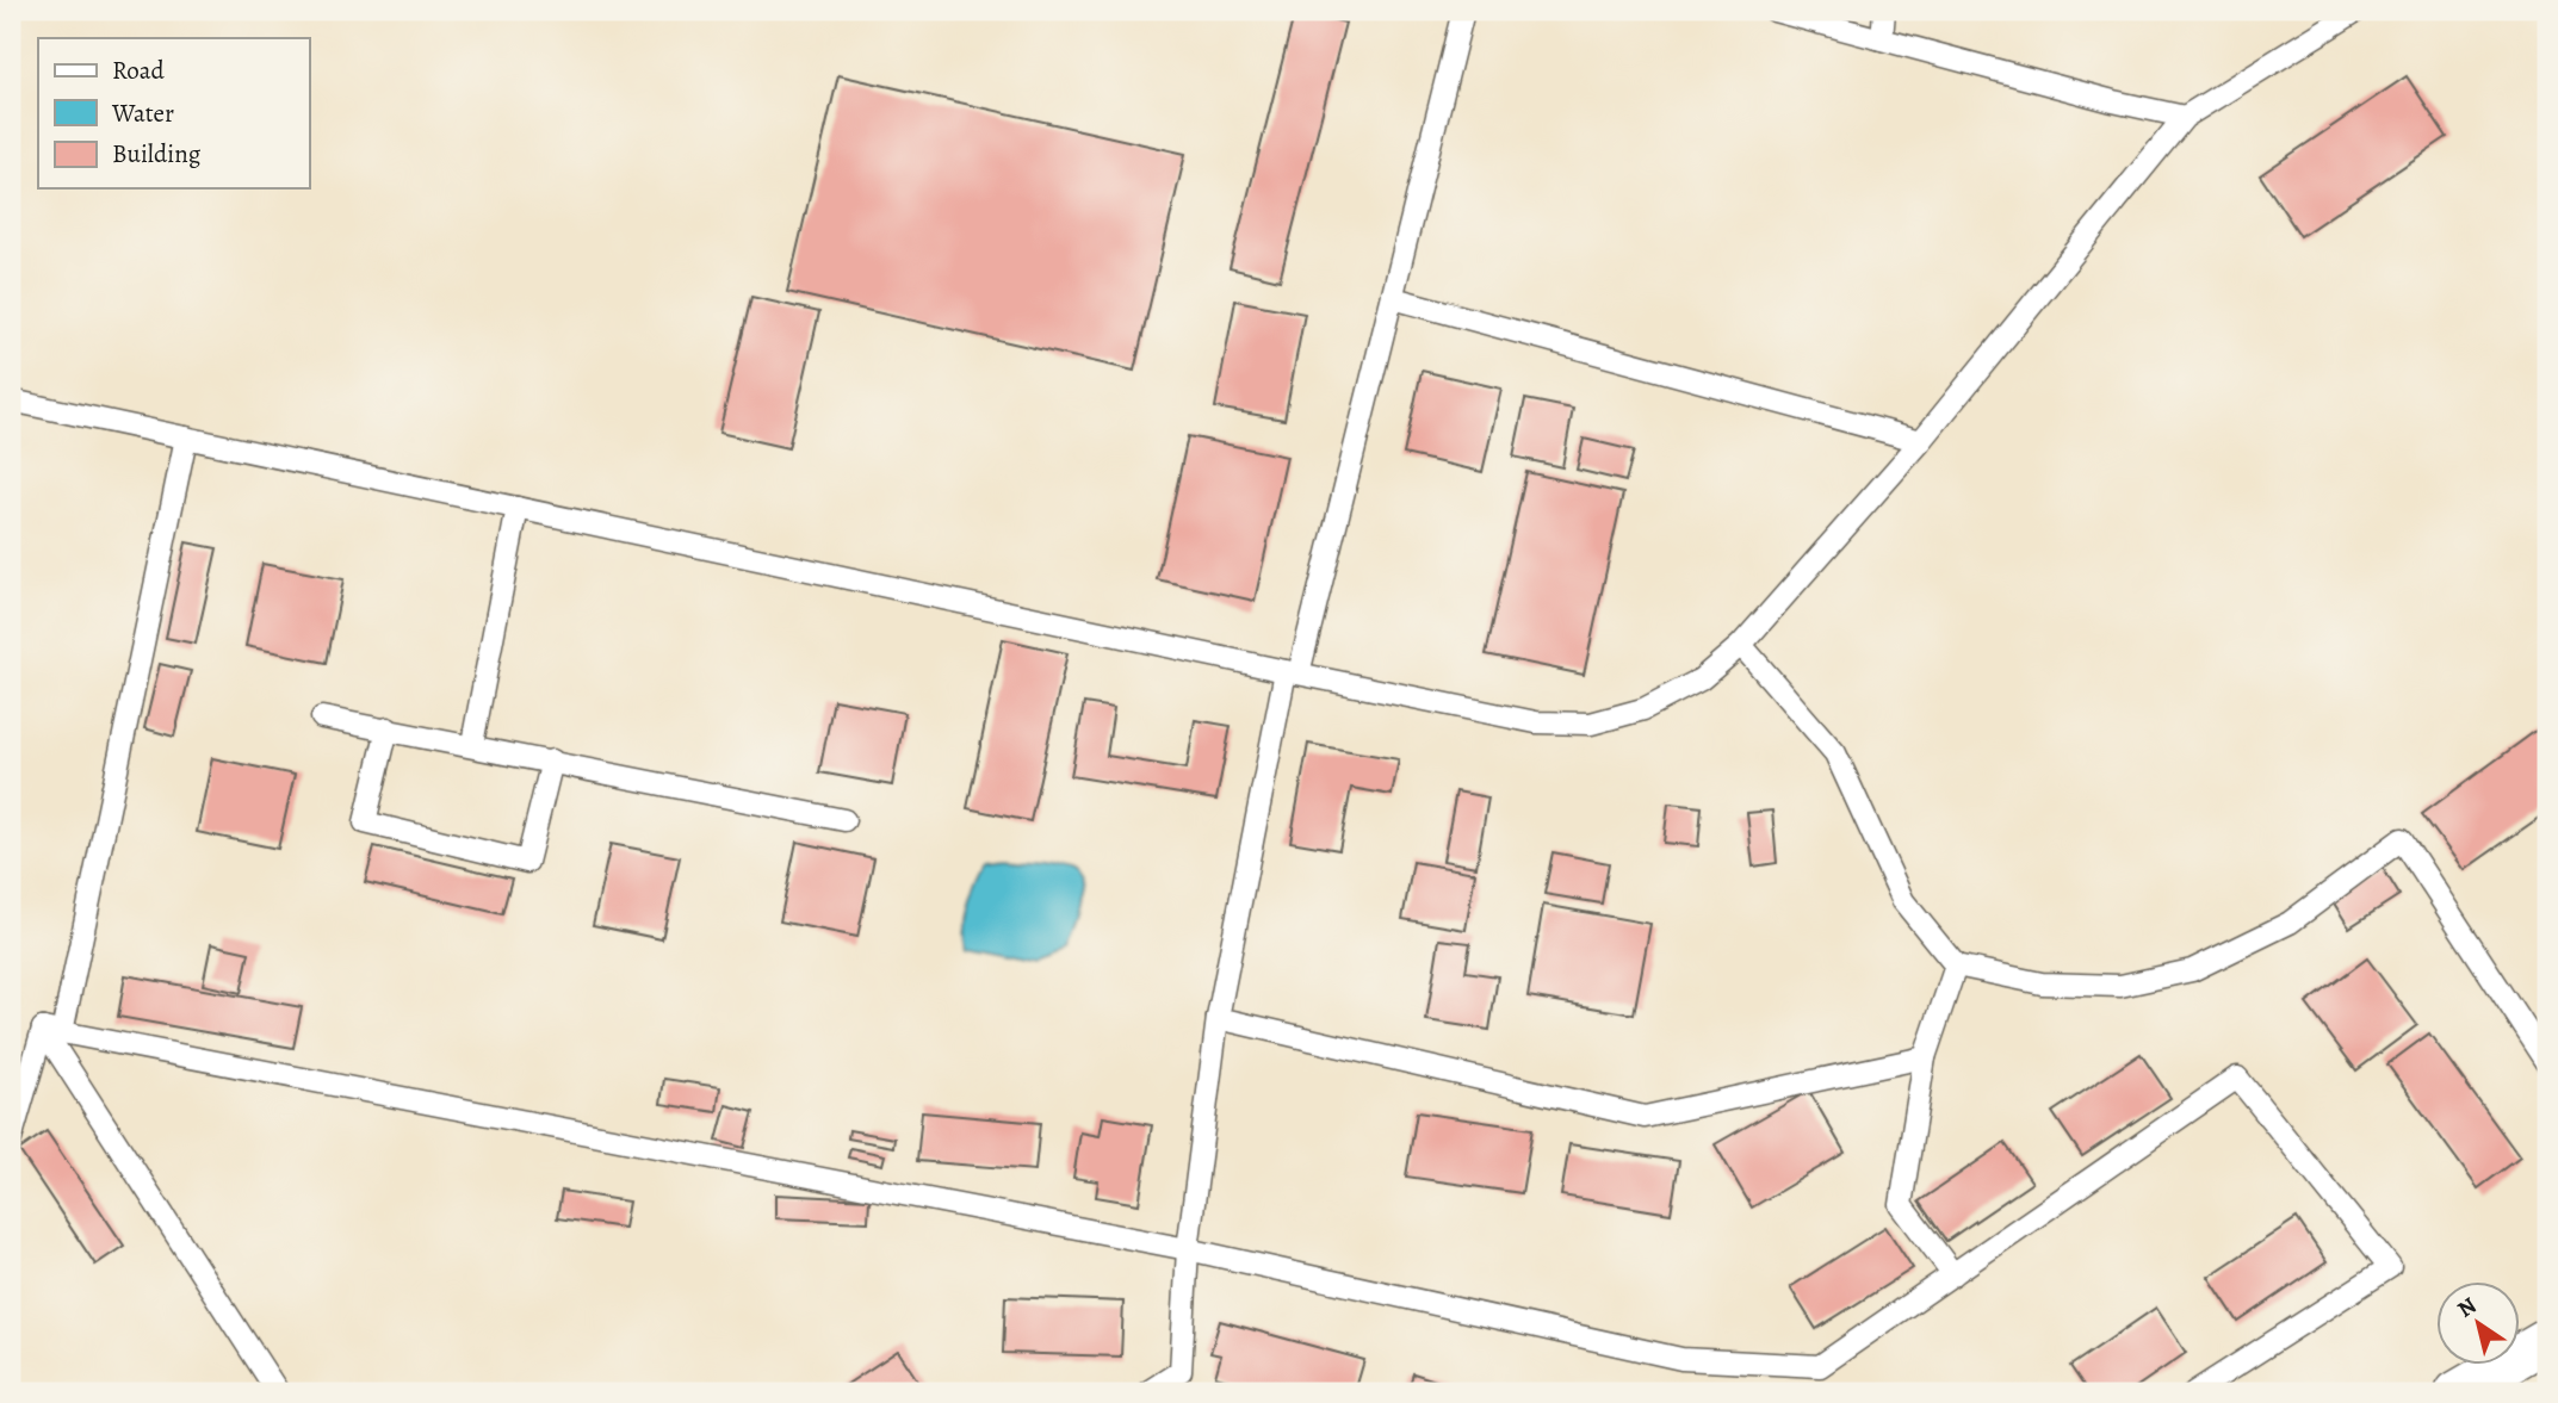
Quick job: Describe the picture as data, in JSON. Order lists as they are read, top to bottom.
{
  "legend": ["Road", "Water", "Building"],
  "north": "top left"
}
